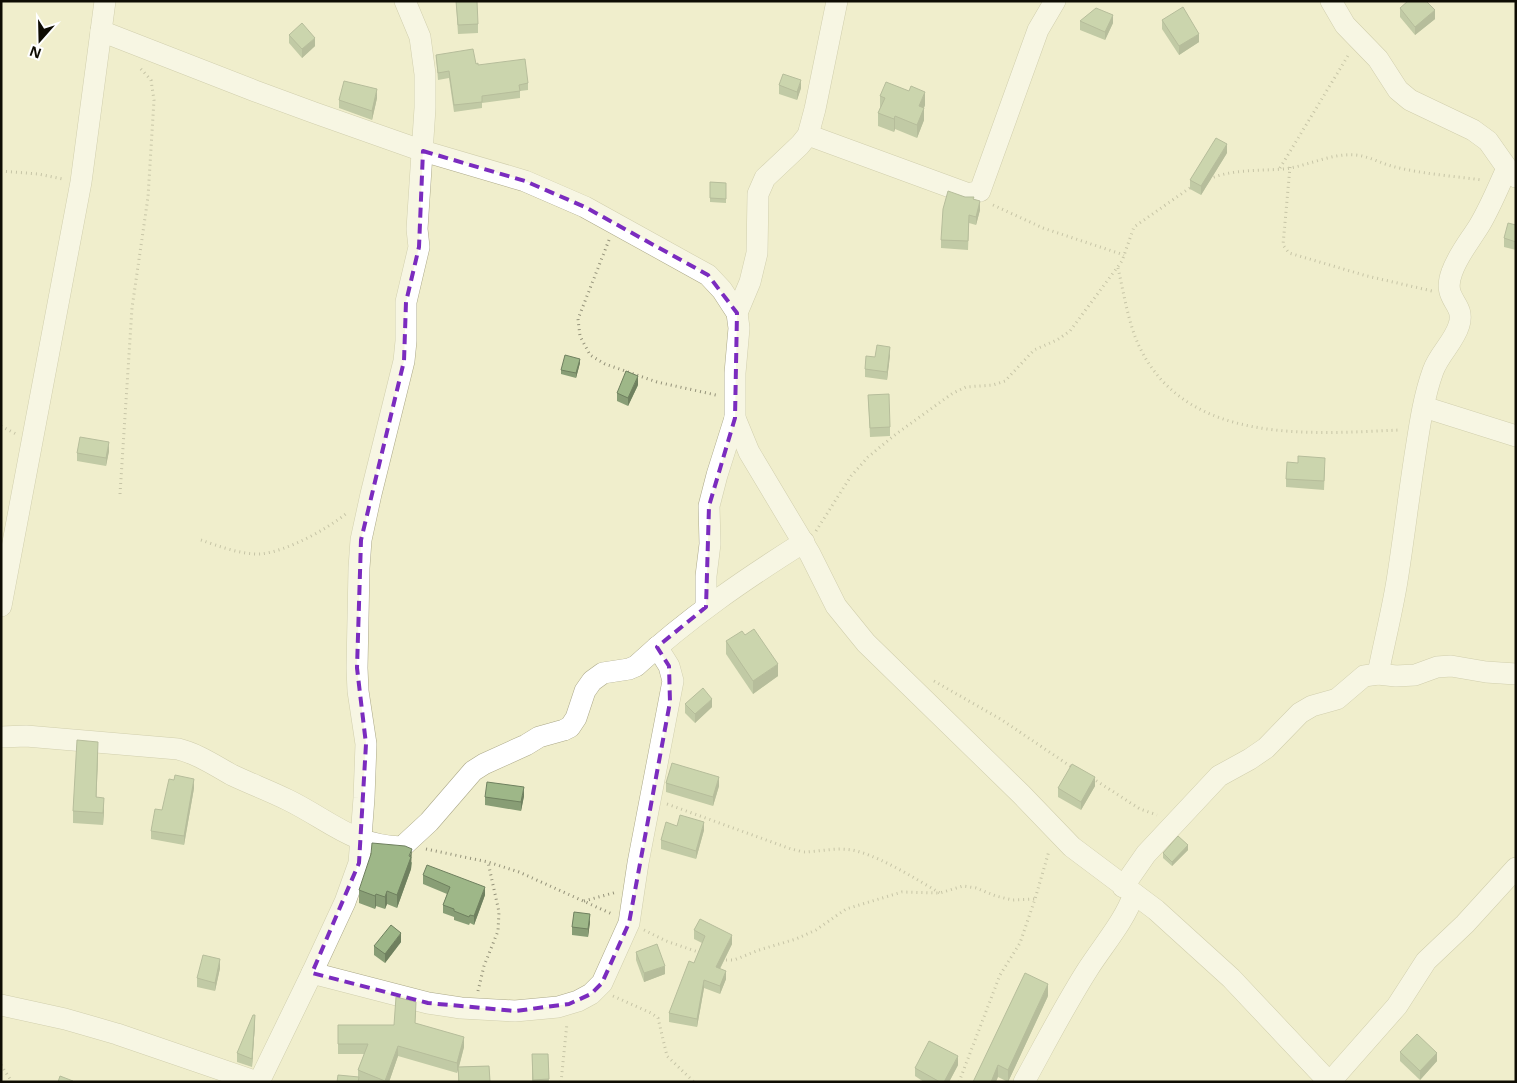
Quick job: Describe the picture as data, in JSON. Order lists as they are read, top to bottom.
{
  "north": "bottom"
}
